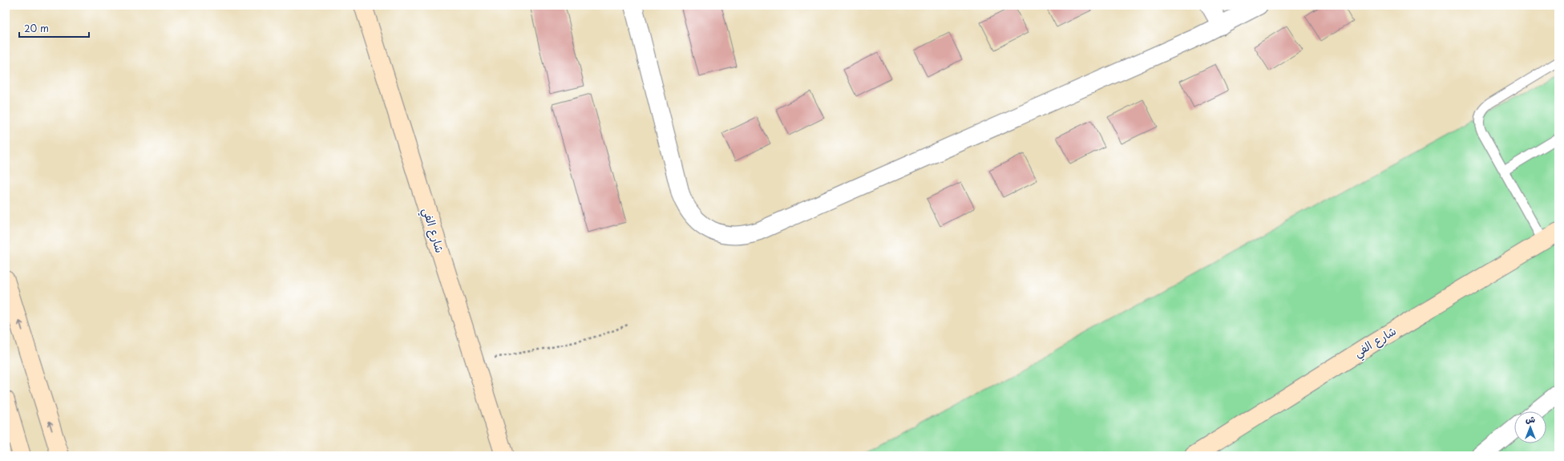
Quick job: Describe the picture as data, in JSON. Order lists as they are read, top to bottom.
{
  "streets": {
    "street": ["شارع الفي"]
  },
  "scale_bar": "20 m",
  "north": "top"
}
